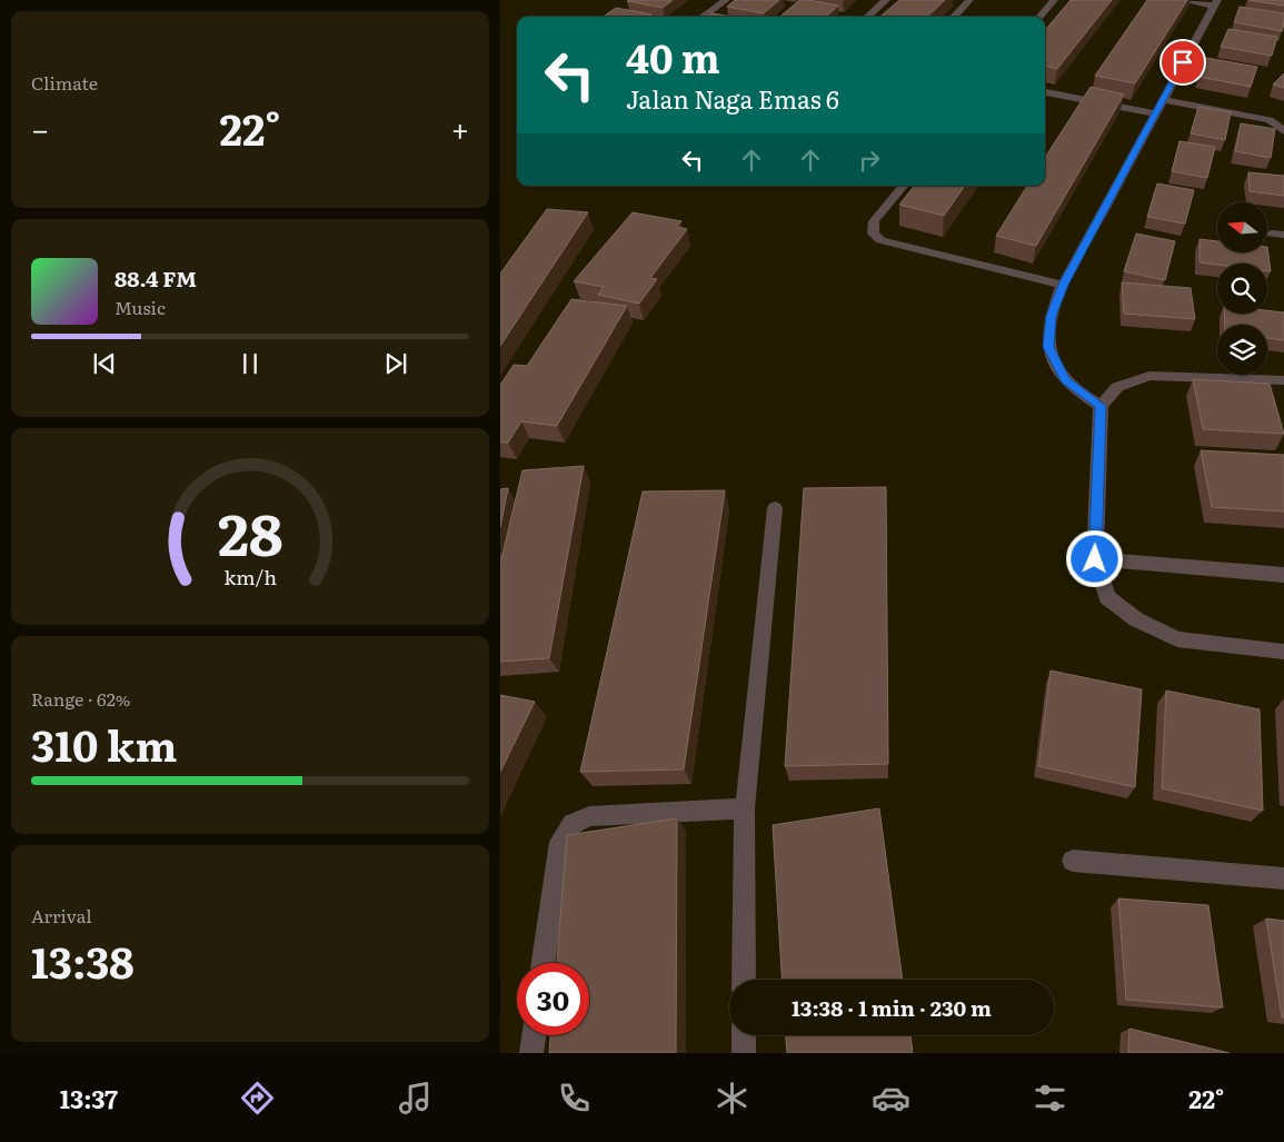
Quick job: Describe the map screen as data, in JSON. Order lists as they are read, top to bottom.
{
  "north": "left",
  "page": {
    "tile": [
      "Climate",
      ["Range · 62%", "310 km"],
      ["Arrival", "13:38"]
    ],
    "turn": ["40 m", "Jalan Naga Emas 6"],
    "heat": ["−", "22°", "+"],
    "song": ["88.4 FM", "Music"],
    "limit": "30",
    "trip": "13:38 · 1 min · 230 m",
    "tabs": ["13:37", "22°"],
    "gauge": ["28", "km/h"]
  }
}
